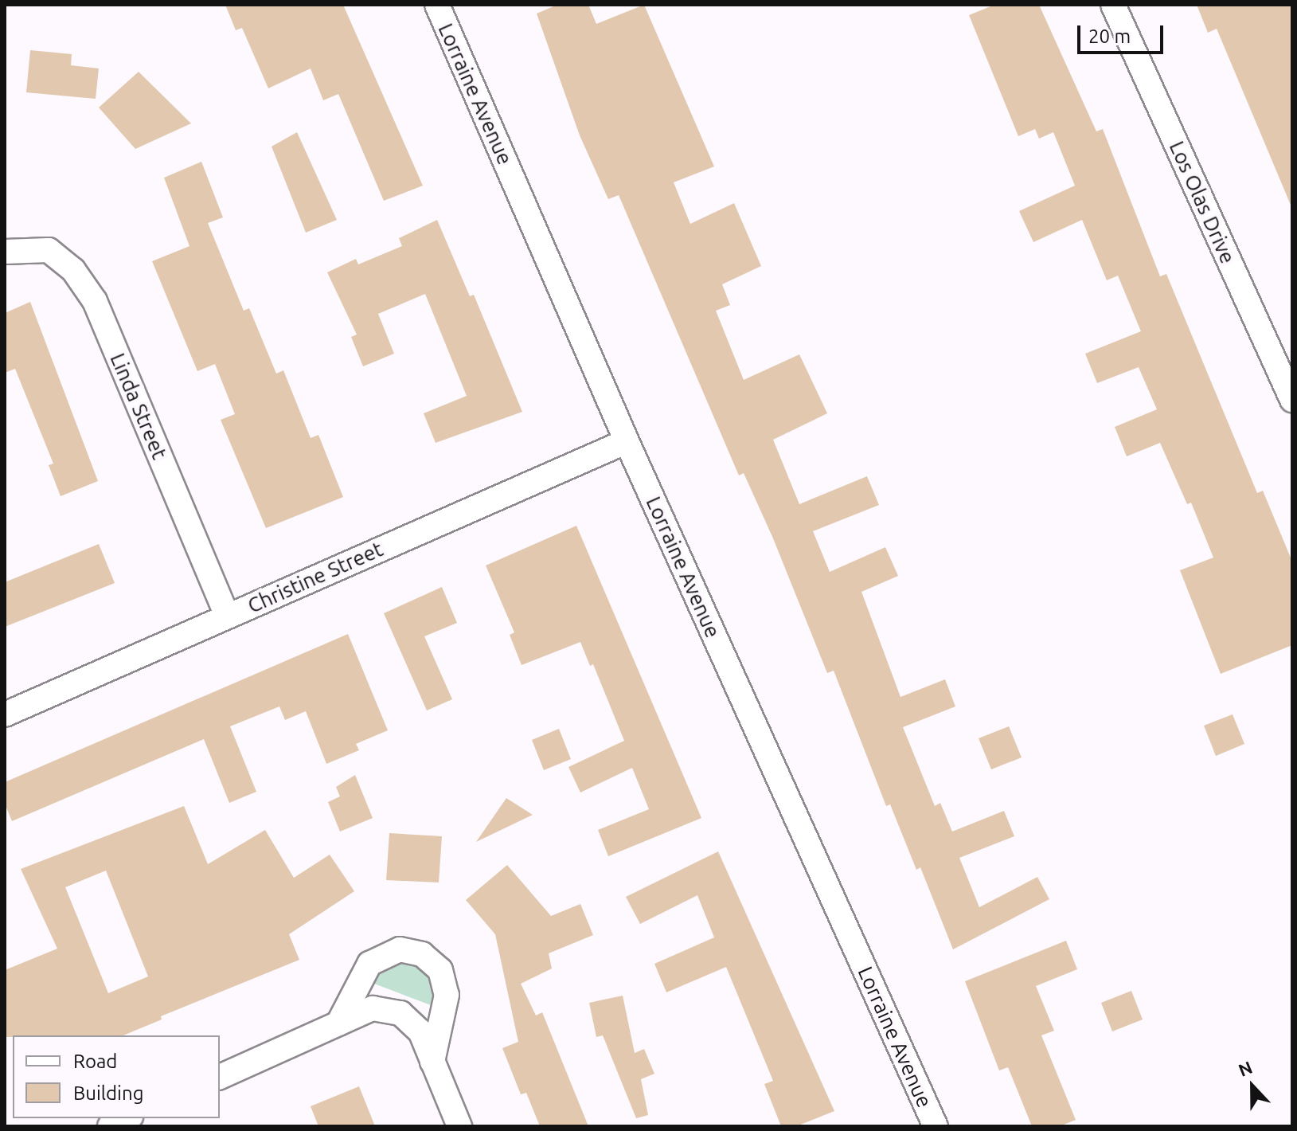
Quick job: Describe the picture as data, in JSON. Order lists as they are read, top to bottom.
{
  "streets": {
    "street": [
      "Lorraine Avenue",
      "Los Olas Drive",
      "Linda Street",
      "Christine Street"
    ]
  },
  "crossings": [
    ["Lorraine Avenue", "Christine Street"],
    ["Linda Street", "Christine Street"]
  ],
  "legend": ["Road", "Building"],
  "scale_bar": "20 m",
  "north": "top"
}
